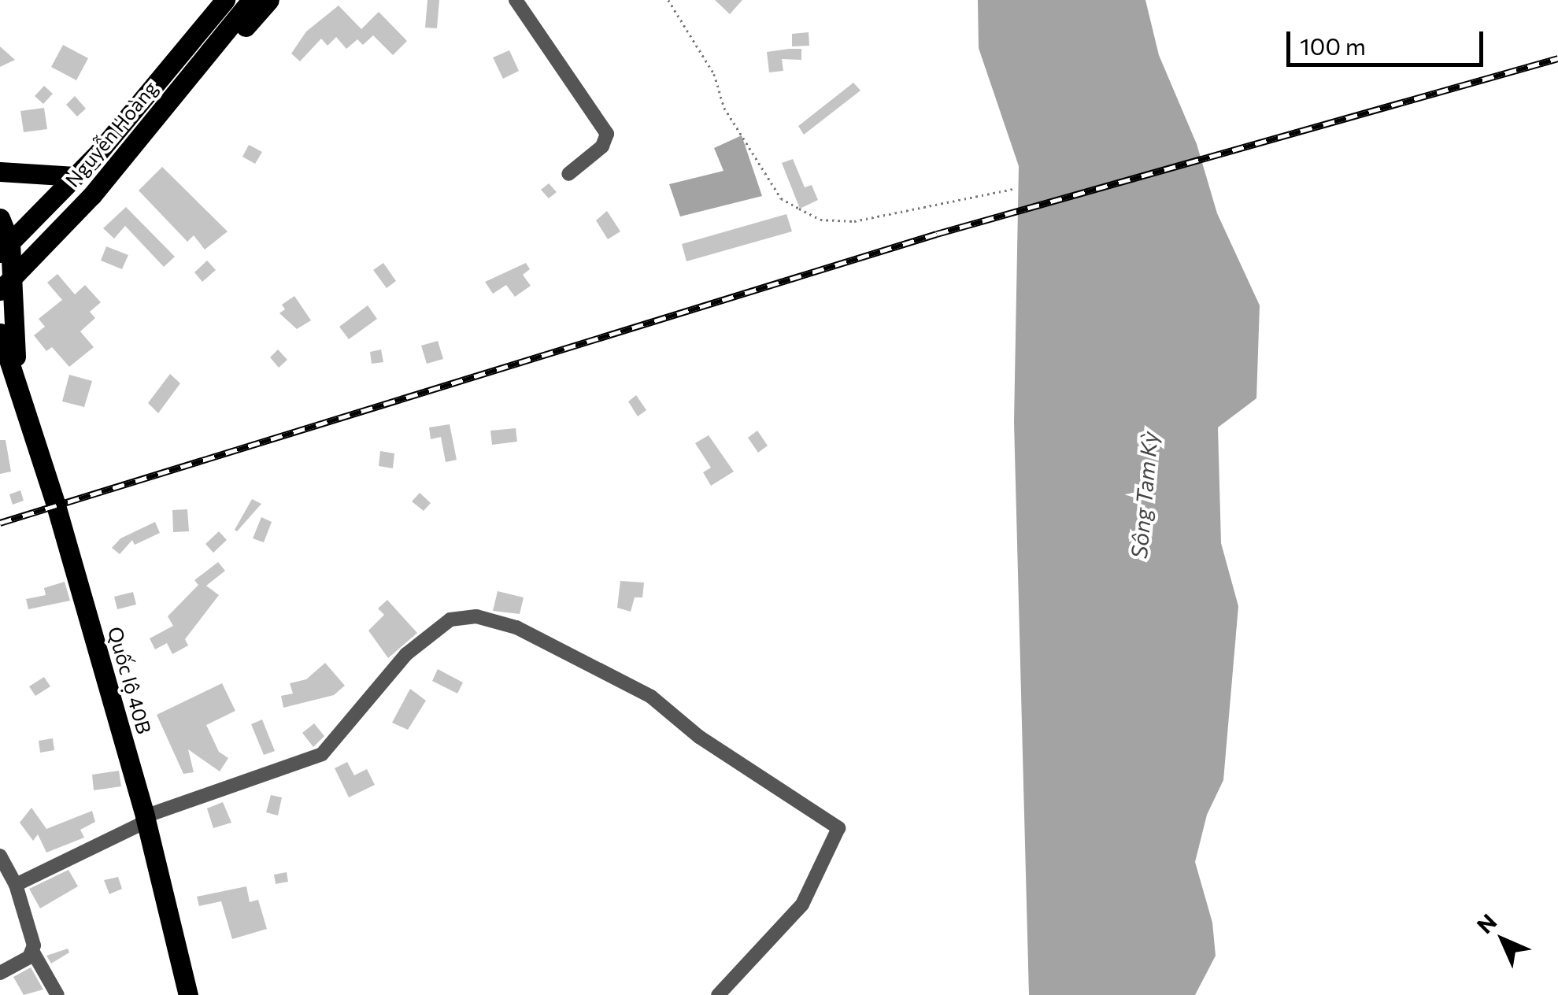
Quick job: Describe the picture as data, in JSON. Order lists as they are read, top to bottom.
{
  "streets": {
    "highway": ["Nguyễn Hoàng", "Quốc lộ 40B"]
  },
  "crossings": [
    ["Nguyễn Hoàng", "Quốc lộ 40B"]
  ],
  "water": ["Sông Tam Kỳ"],
  "scale_bar": "100 m",
  "north": "top left"
}
